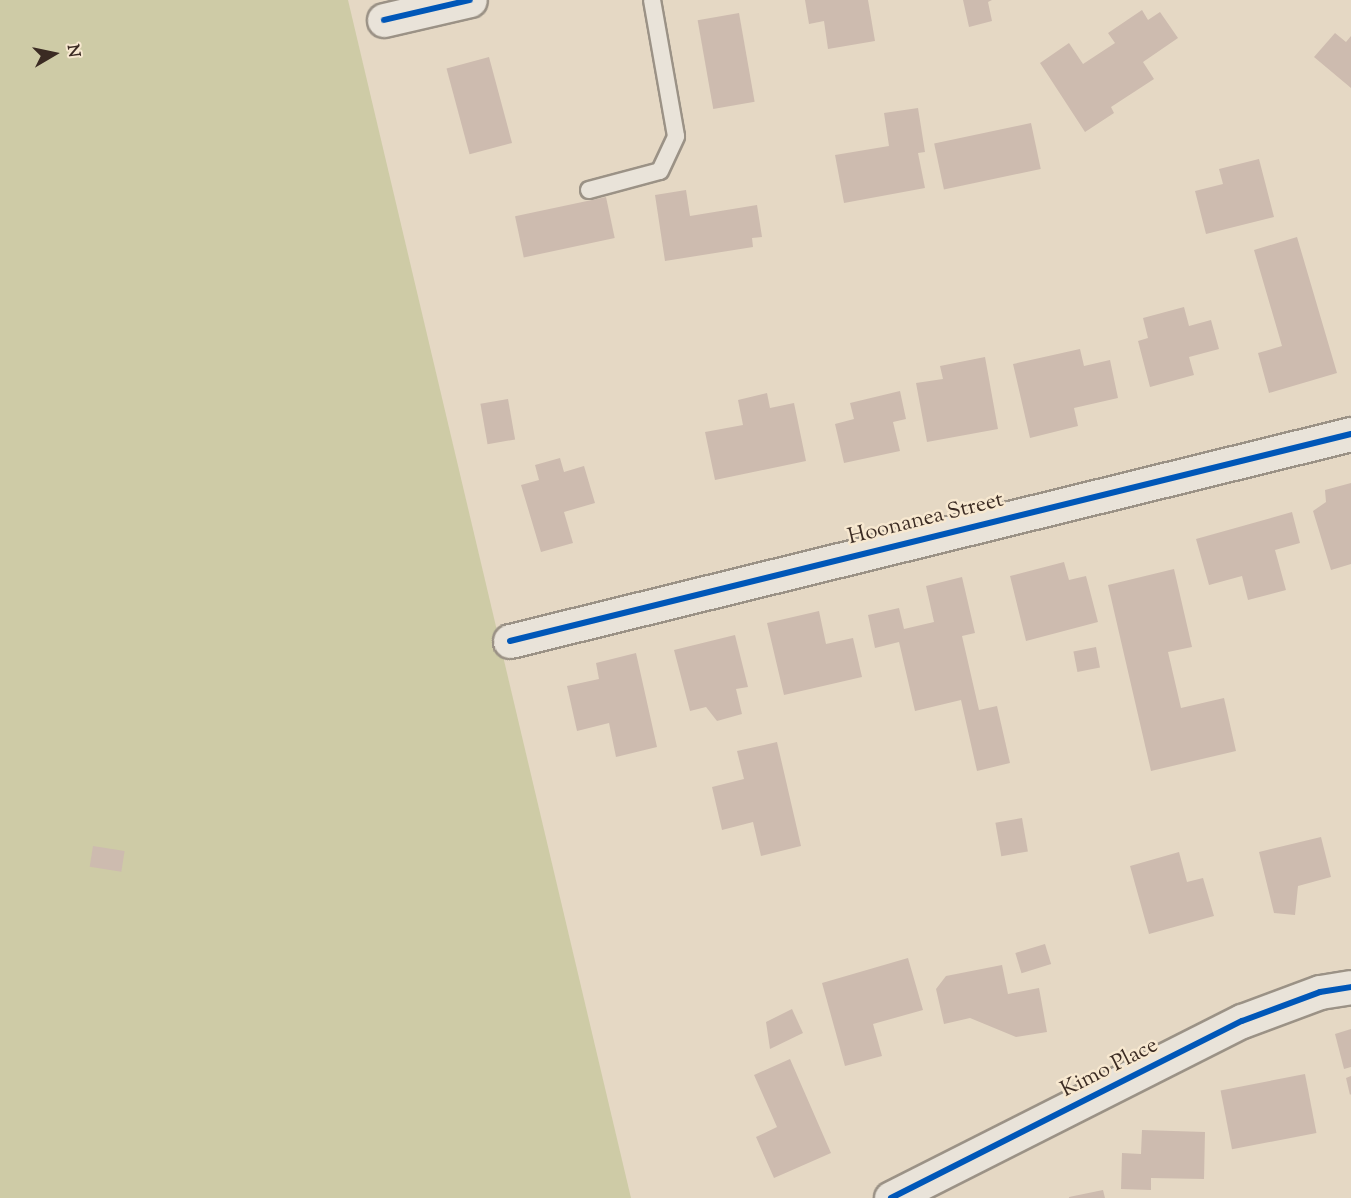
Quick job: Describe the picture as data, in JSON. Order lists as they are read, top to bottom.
{
  "streets": {
    "street": ["Hoonanea Street", "Kimo Place"]
  },
  "north": "right"
}
